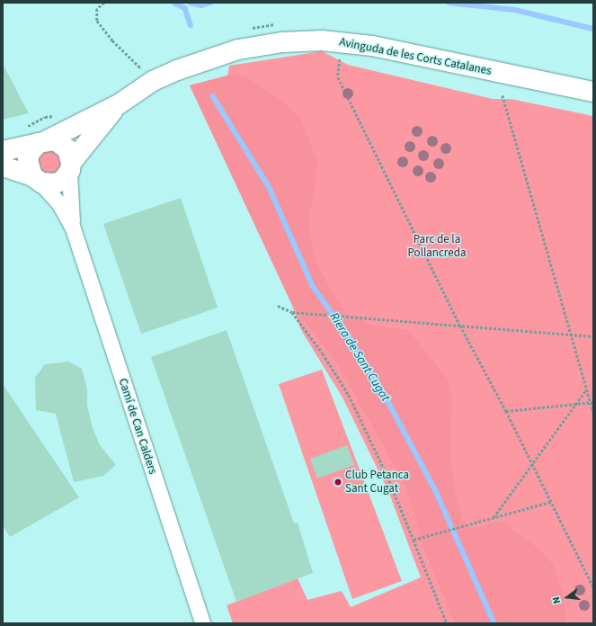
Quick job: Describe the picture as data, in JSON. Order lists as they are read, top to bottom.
{
  "streets": {
    "main road": ["Avinguda de les Corts Catalanes"],
    "street": ["Camí de Can Calders"]
  },
  "crossings": [
    ["Avinguda de les Corts Catalanes", "Camí de Can Calders"]
  ],
  "water": ["Riera de Sant Cugat"],
  "parks": ["Parc de la Pollancreda"],
  "places": ["Club Petanca Sant Cugat"],
  "north": "left"
}
